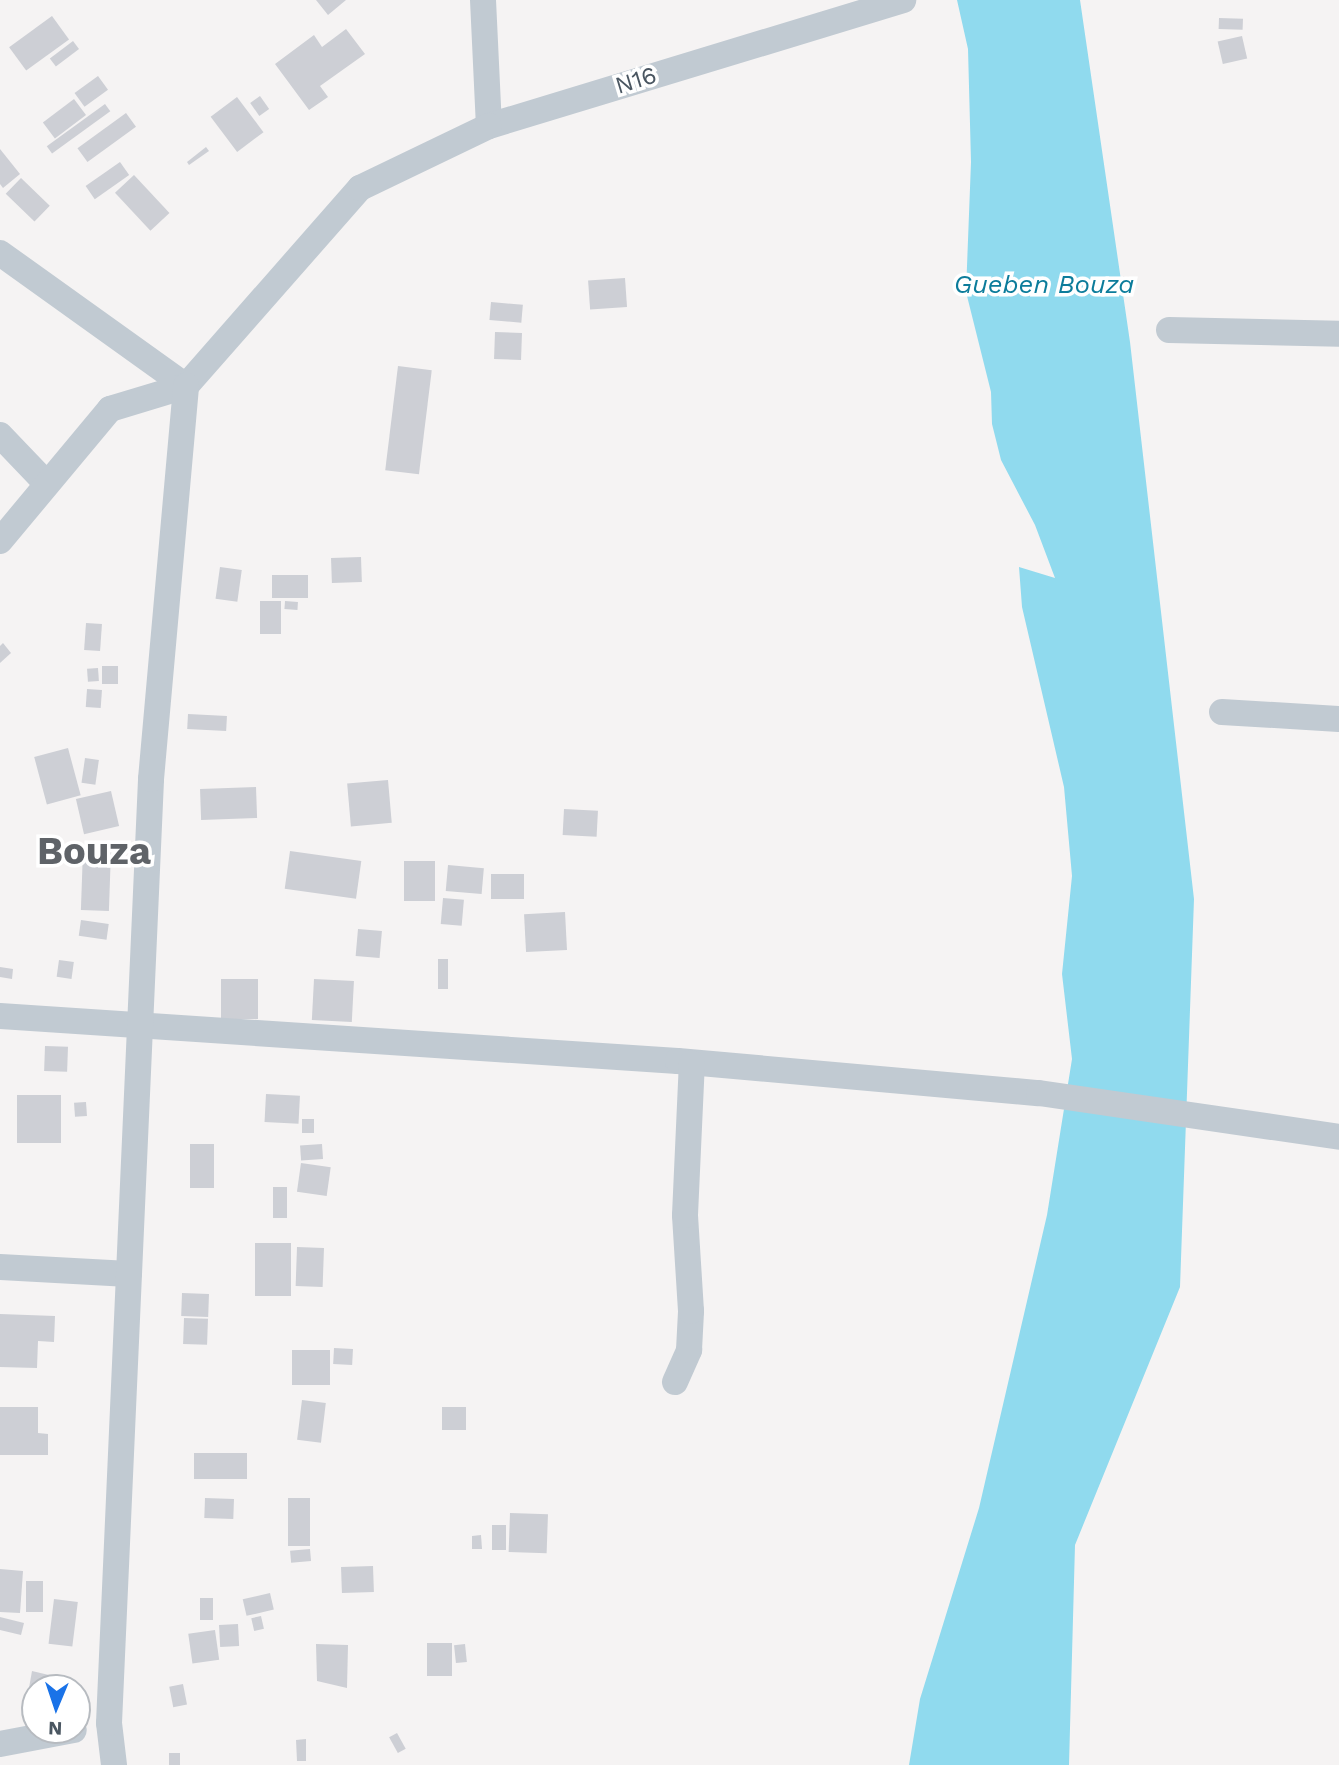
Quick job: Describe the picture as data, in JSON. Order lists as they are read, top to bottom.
{
  "streets": {
    "street": ["N16"]
  },
  "districts": ["Bouza"],
  "water": ["Gueben Bouza"],
  "north": "bottom"
}
